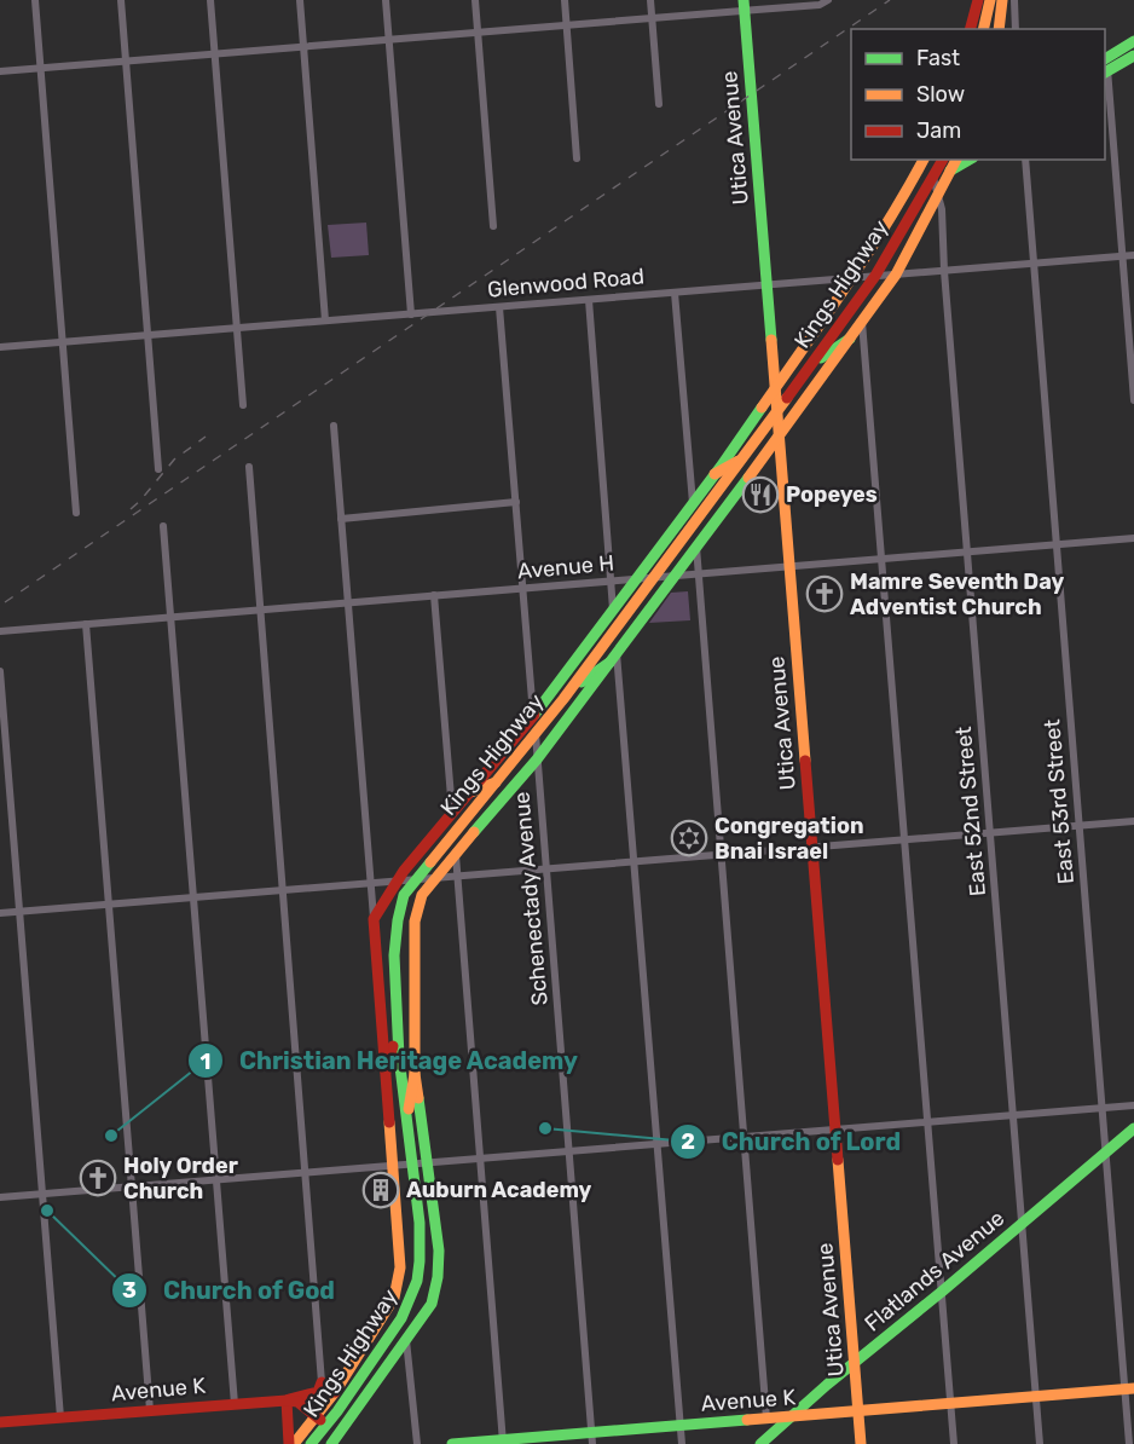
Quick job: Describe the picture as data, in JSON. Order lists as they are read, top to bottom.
{
  "streets": {
    "street": [
      "Utica Avenue",
      "Glenwood Road",
      "Kings Highway",
      "Avenue H",
      "East 53rd Street",
      "East 52nd Street",
      "Schenectady Avenue",
      "Flatlands Avenue",
      "Avenue K"
    ]
  },
  "crossings": [
    ["Utica Avenue", "Glenwood Road"],
    ["Utica Avenue", "Kings Highway"],
    ["Utica Avenue", "Avenue H"],
    ["Utica Avenue", "Flatlands Avenue"],
    ["Utica Avenue", "Avenue K"],
    ["Glenwood Road", "Kings Highway"],
    ["Glenwood Road", "East 53rd Street"],
    ["Glenwood Road", "East 52nd Street"],
    ["Glenwood Road", "Schenectady Avenue"],
    ["Kings Highway", "Avenue H"],
    ["Kings Highway", "East 52nd Street"],
    ["Kings Highway", "Schenectady Avenue"],
    ["Avenue H", "East 53rd Street"],
    ["Avenue H", "East 52nd Street"],
    ["Avenue H", "Schenectady Avenue"],
    ["East 53rd Street", "Flatlands Avenue"],
    ["East 53rd Street", "Avenue K"],
    ["East 52nd Street", "Flatlands Avenue"],
    ["East 52nd Street", "Avenue K"],
    ["Schenectady Avenue", "Avenue K"],
    ["Flatlands Avenue", "Avenue K"]
  ],
  "places": {
    "restaurant": ["Popeyes"],
    "church": ["Mamre Seventh Day Adventist Church", "Holy Order Church"],
    "synagogue": ["Congregation Bnai Israel"],
    "other": ["Church of Lord", "Christian Heritage Academy", "Church of God"],
    "building": ["Auburn Academy"]
  },
  "legend": ["Fast", "Slow", "Jam"]
}
